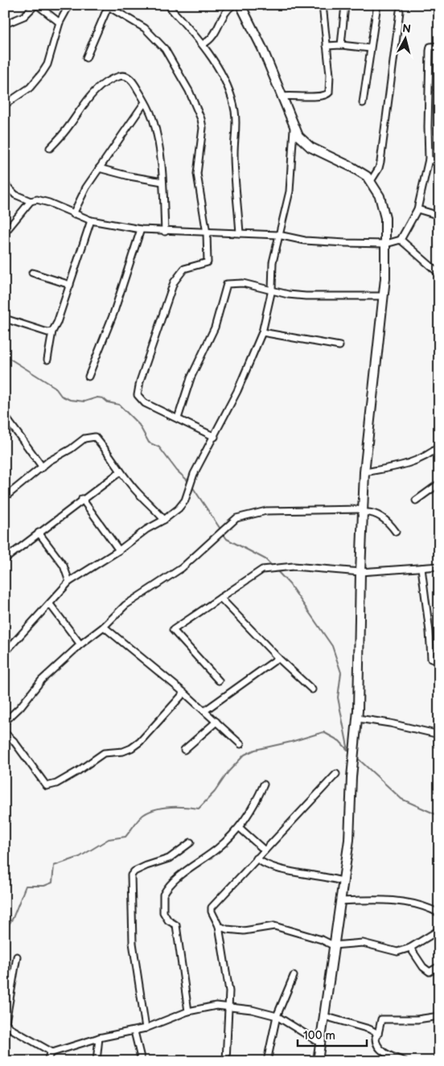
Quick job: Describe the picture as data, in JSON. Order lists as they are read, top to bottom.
{
  "scale_bar": "100 m",
  "north": "top"
}
